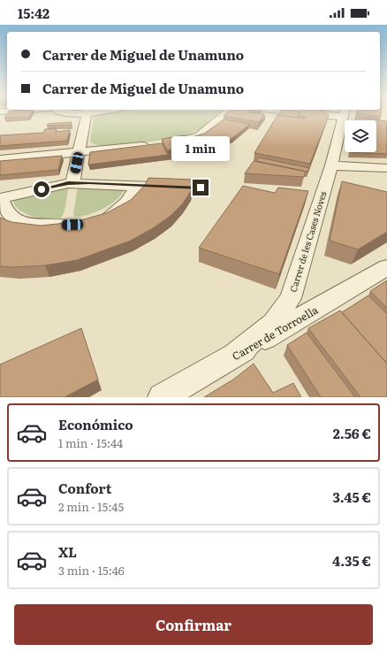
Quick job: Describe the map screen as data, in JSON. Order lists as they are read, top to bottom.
{
  "streets": {
    "street": ["Carrer de les Cases Noves", "Carrer de Torroella"]
  },
  "crossings": [
    ["Carrer de les Cases Noves", "Carrer de Torroella"]
  ],
  "page": {
    "status": "15:42",
    "banner": ["Carrer de Miguel de Unamuno", "Carrer de Miguel de Unamuno"],
    "bubble": "1 min",
    "list": [
      {
        "name": "Económico",
        "note": "1 min · 15:44",
        "value": "2.56 €"
      },
      {
        "name": "Confort",
        "note": "2 min · 15:45",
        "value": "3.45 €"
      },
      {
        "name": "XL",
        "note": "3 min · 15:46",
        "value": "4.35 €"
      }
    ],
    "buttons": "Confirmar"
  }
}
